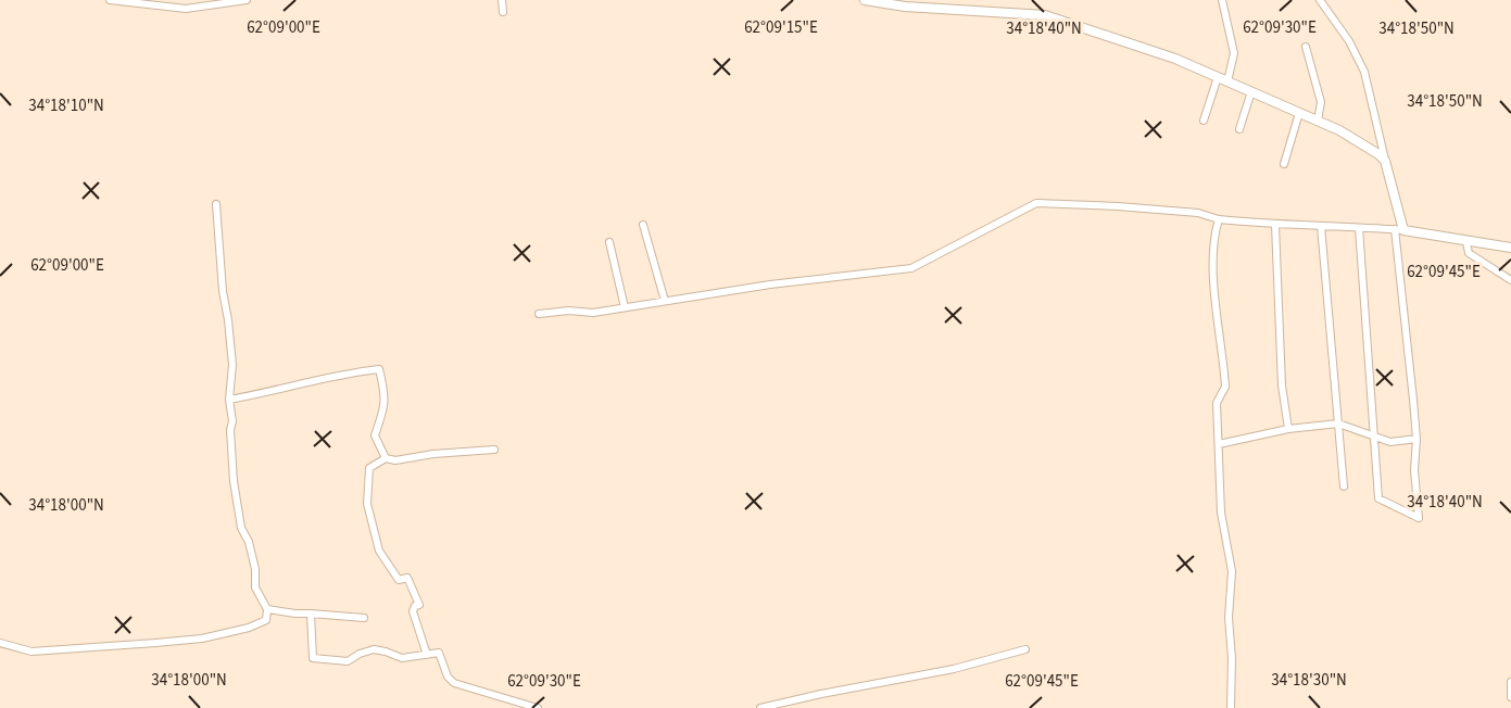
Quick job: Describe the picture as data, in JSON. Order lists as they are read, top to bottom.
{
  "coordinates": [
    "62°09'00\"E",
    "62°09'15\"E",
    "62°09'30\"E",
    "34°18'40\"N",
    "34°18'50\"N",
    "34°18'10\"N",
    "62°09'45\"E",
    "34°18'00\"N",
    "34°18'30\"N"
  ]
}
